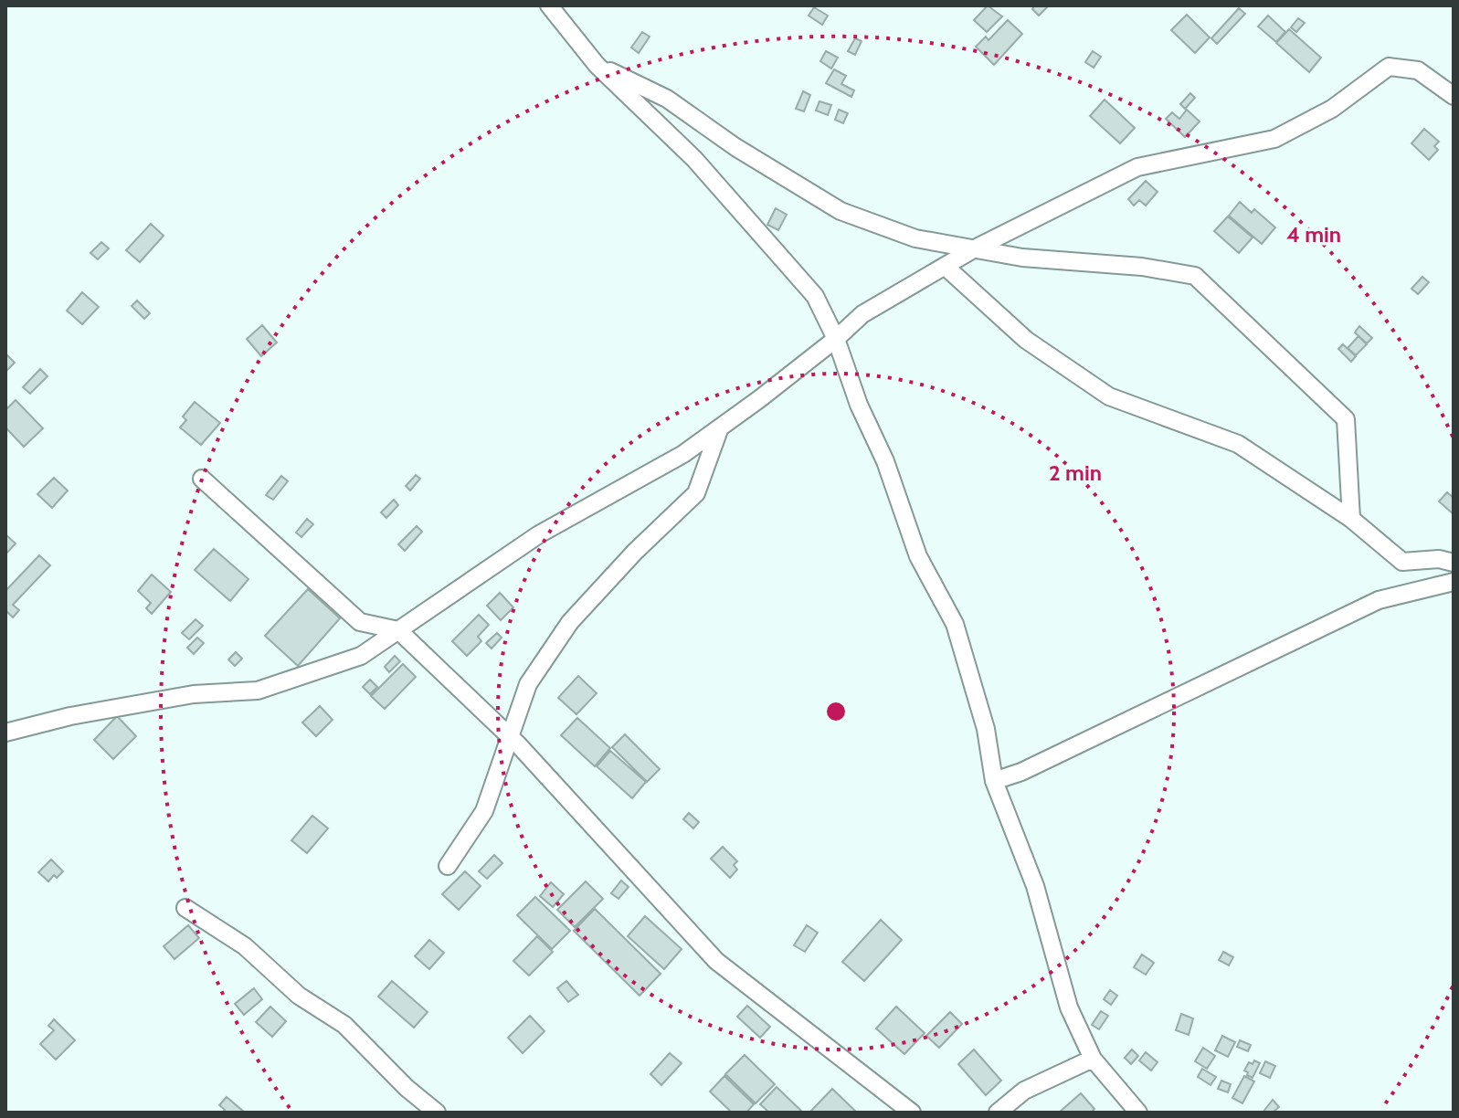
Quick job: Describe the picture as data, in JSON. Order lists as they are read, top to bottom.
{
  "rings": ["4 min", "2 min"]
}
